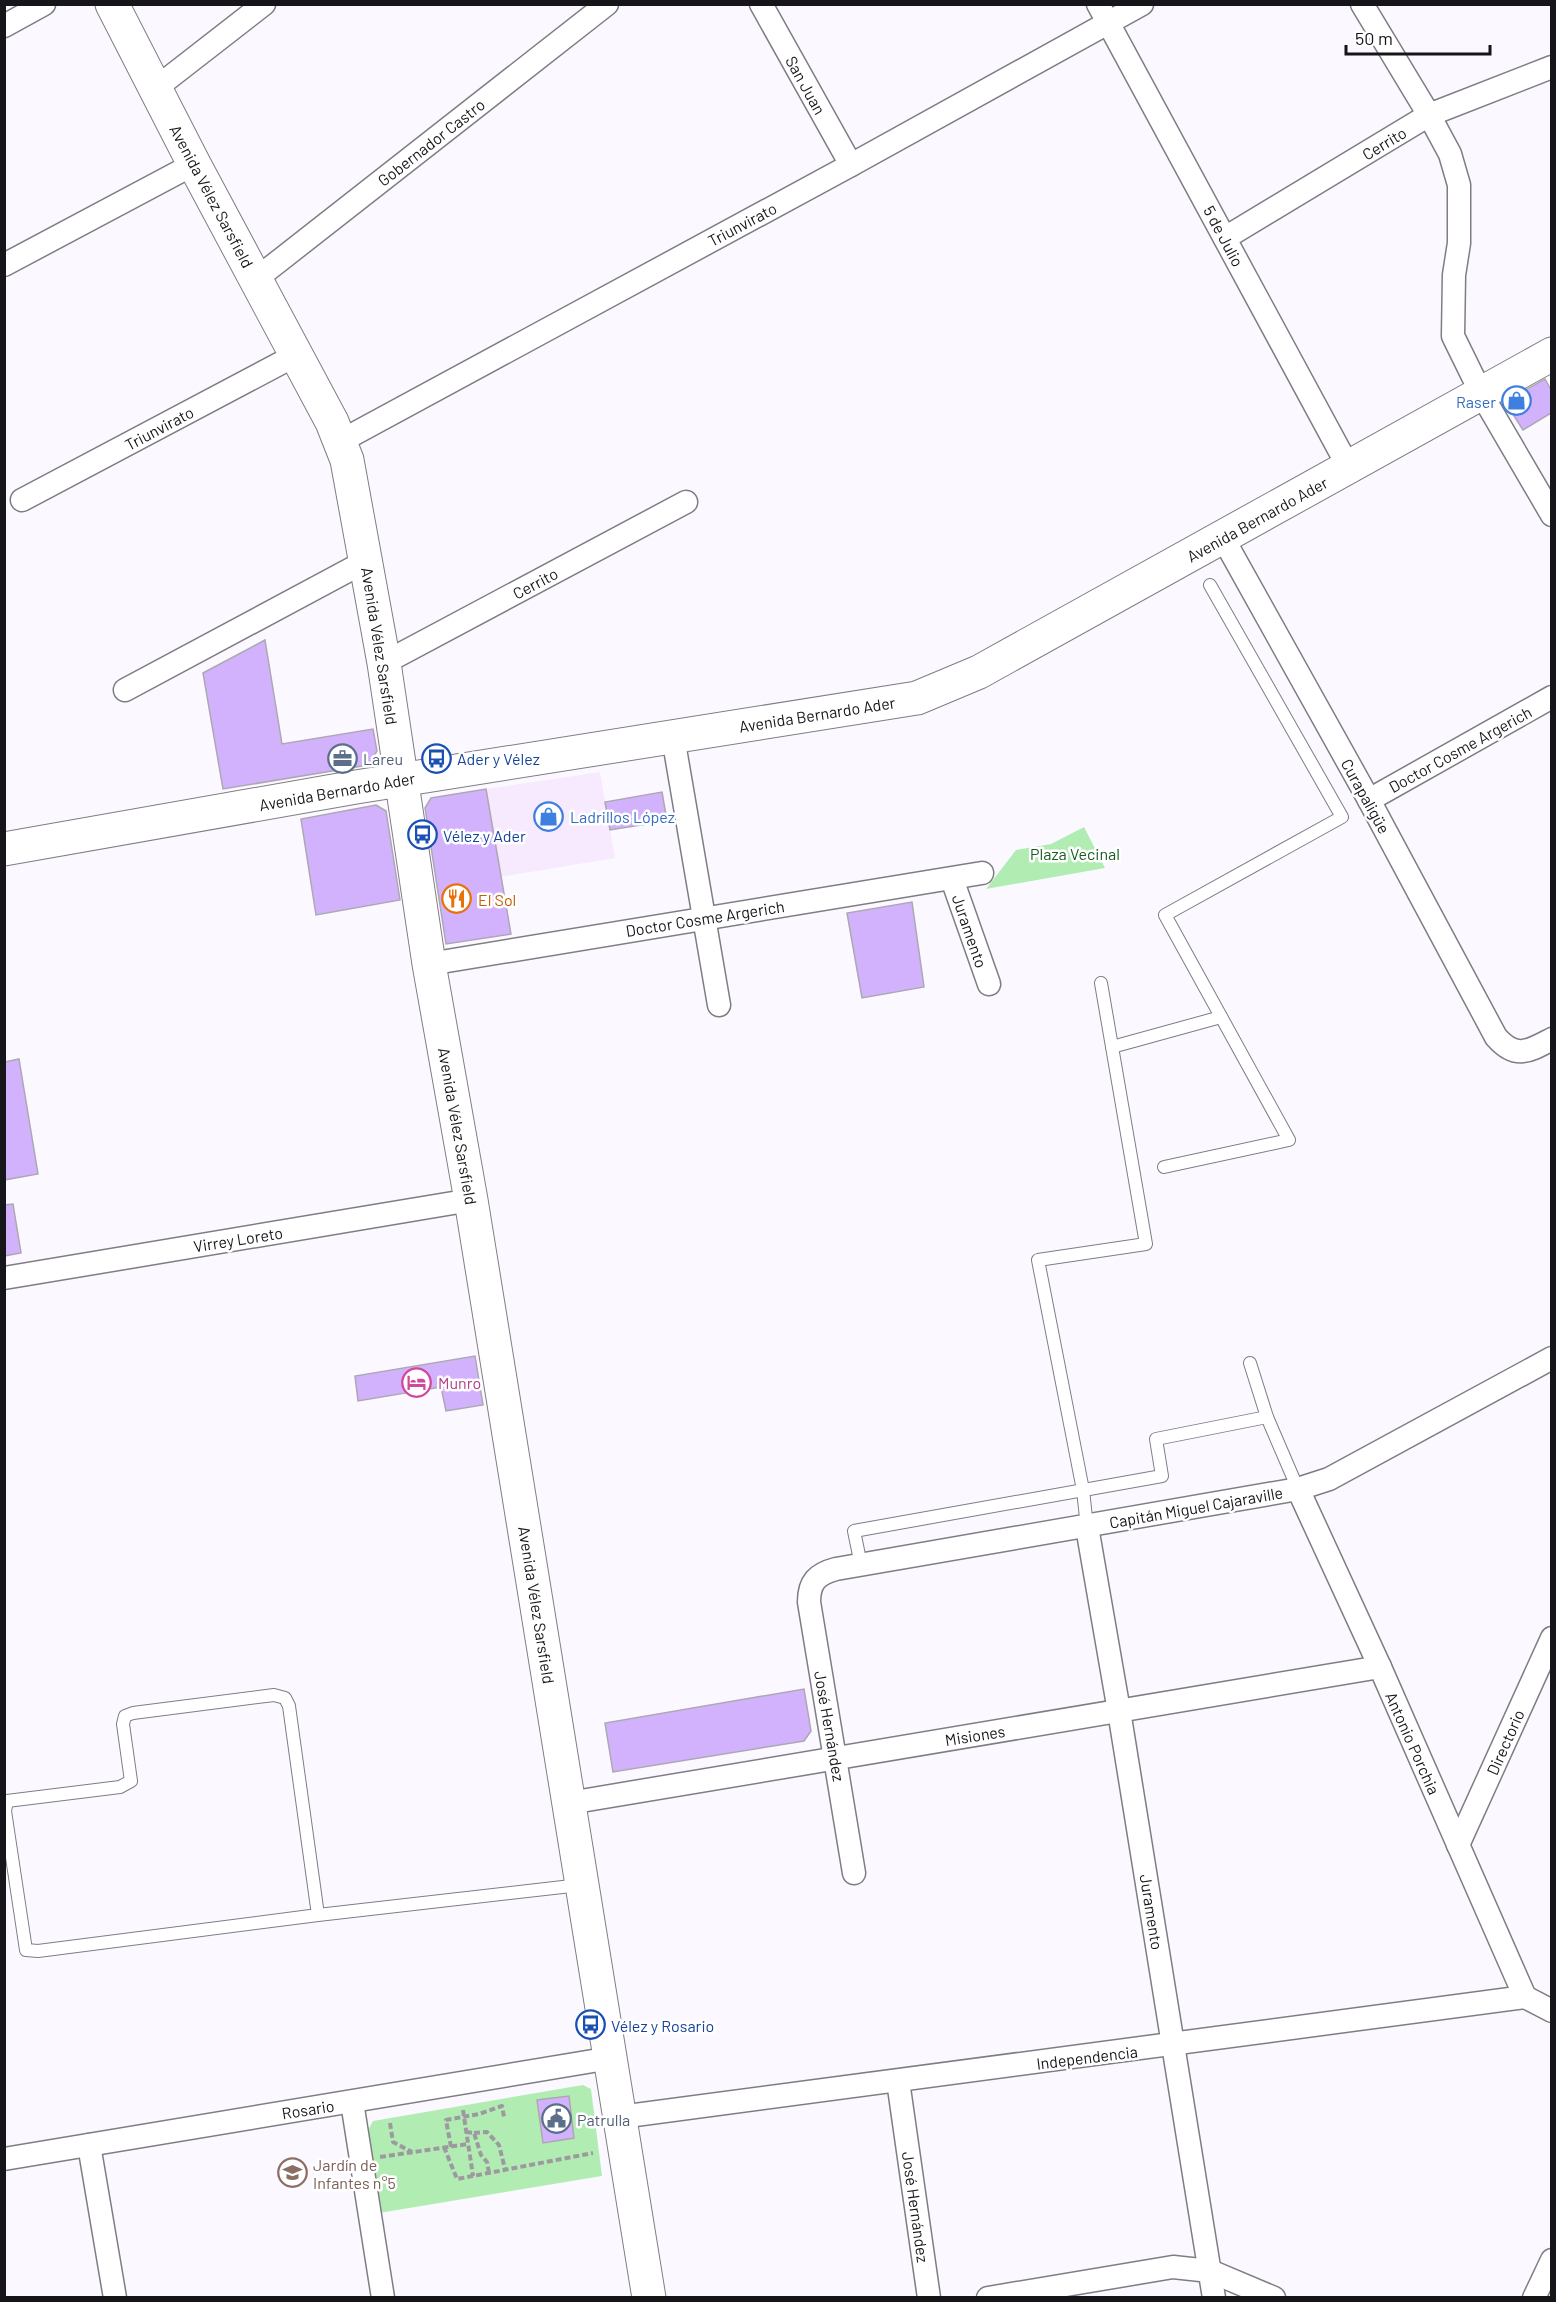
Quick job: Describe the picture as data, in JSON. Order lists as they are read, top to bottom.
{
  "streets": {
    "main road": ["Avenida Vélez Sarsfield", "Avenida Bernardo Ader"],
    "street": [
      "San Juan",
      "Gobernador Castro",
      "Cerrito",
      "Triunvirato",
      "5 de Julio",
      "Doctor Cosme Argerich",
      "Curapaligüe",
      "Juramento",
      "Virrey Loreto",
      "Capitán Miguel Cajaraville",
      "José Hernández",
      "Misiones",
      "Directorio",
      "Antonio Porchia",
      "Independencia",
      "Rosario"
    ]
  },
  "crossings": [
    ["San Juan", "Triunvirato"],
    ["Gobernador Castro", "Avenida Vélez Sarsfield"],
    ["Cerrito", "Avenida Vélez Sarsfield"],
    ["Cerrito", "5 de Julio"],
    ["Avenida Vélez Sarsfield", "Triunvirato"],
    ["Avenida Vélez Sarsfield", "Avenida Bernardo Ader"],
    ["Avenida Vélez Sarsfield", "Doctor Cosme Argerich"],
    ["Avenida Vélez Sarsfield", "Virrey Loreto"],
    ["Avenida Vélez Sarsfield", "Misiones"],
    ["Avenida Vélez Sarsfield", "Independencia"],
    ["Avenida Vélez Sarsfield", "Rosario"],
    ["Triunvirato", "5 de Julio"],
    ["5 de Julio", "Avenida Bernardo Ader"],
    ["Avenida Bernardo Ader", "Curapaligüe"],
    ["Doctor Cosme Argerich", "Curapaligüe"],
    ["Doctor Cosme Argerich", "Juramento"],
    ["Juramento", "Capitán Miguel Cajaraville"],
    ["Juramento", "Misiones"],
    ["Juramento", "Independencia"],
    ["Capitán Miguel Cajaraville", "José Hernández"],
    ["Capitán Miguel Cajaraville", "Antonio Porchia"],
    ["José Hernández", "Misiones"],
    ["José Hernández", "Independencia"],
    ["Misiones", "Antonio Porchia"],
    ["Directorio", "Antonio Porchia"],
    ["Antonio Porchia", "Independencia"]
  ],
  "parks": ["Plaza Vecinal"],
  "places": {
    "shop": ["Raser", "Ladrillos López"],
    "office": ["Lareu"],
    "bus stop": ["Ader y Vélez", "Vélez y Ader", "Vélez y Rosario"],
    "restaurant": ["El Sol"],
    "hotel": ["Munro"],
    "public building": ["Patrulla"],
    "school or university": ["Jardín de Infantes n°5"]
  },
  "scale_bar": "50 m"
}
